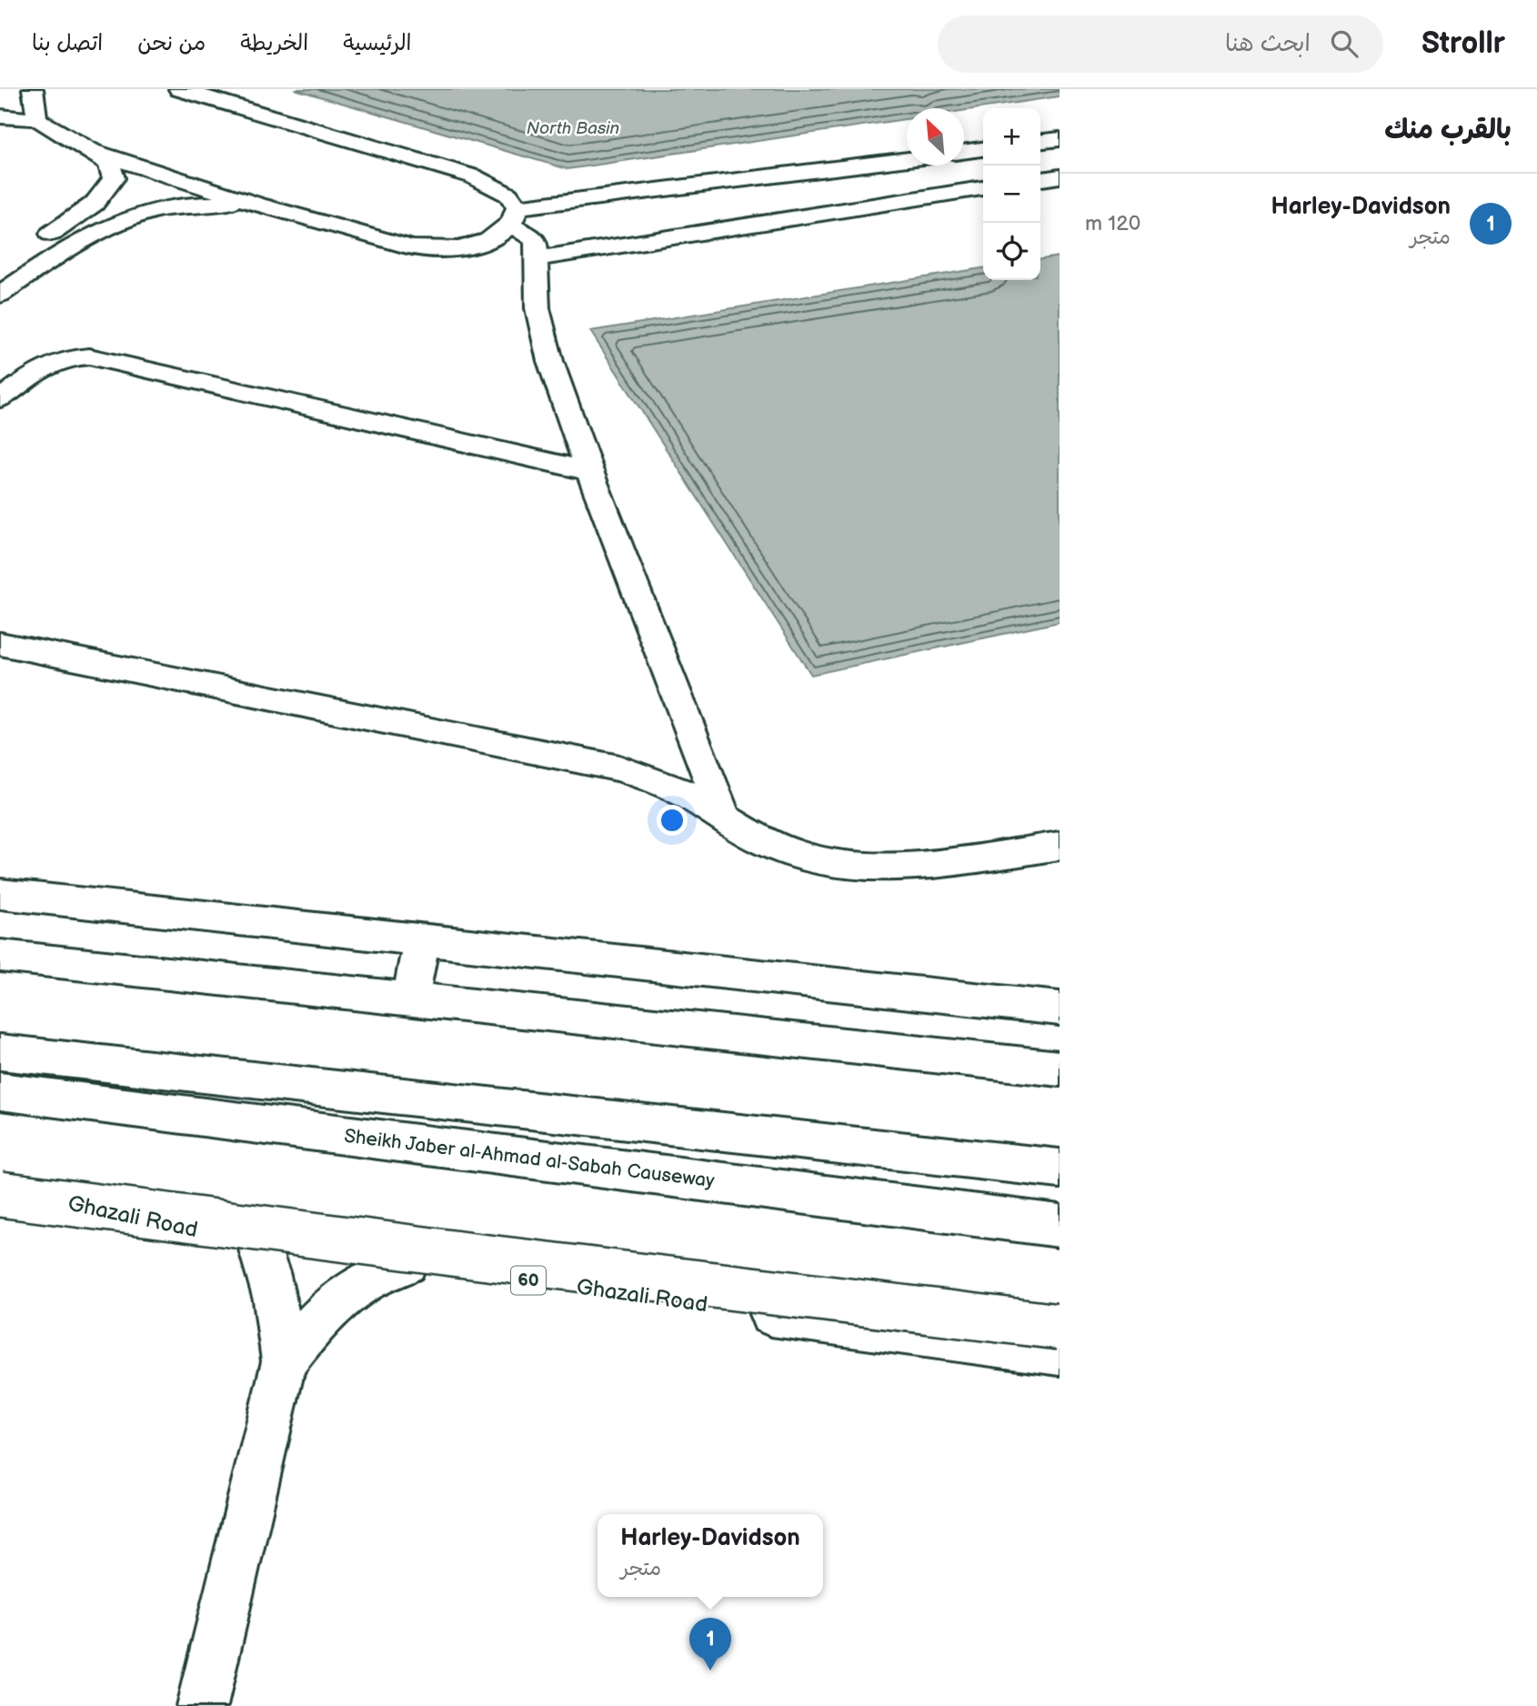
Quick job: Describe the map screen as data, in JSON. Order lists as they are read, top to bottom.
{
  "streets": {
    "main road": ["Sheikh Jaber al-Ahmad al-Sabah Causeway", "Ghazali Road", "60"]
  },
  "crossings": [
    ["Ghazali Road", "60"]
  ],
  "water": ["North Basin"],
  "north": "top left",
  "page": {
    "header": "Strollr",
    "search": "ابحث هنا",
    "nav": [
      "الرئيسية",
      "الخريطة",
      "من نحن",
      "اتصل بنا"
    ],
    "heading": "بالقرب منك",
    "map_buttons": ["+", "−"],
    "list": [
      {
        "mark": "1",
        "name": "Harley-Davidson",
        "note": "متجر",
        "value": "120 m"
      }
    ],
    "popup": ["Harley-Davidson", "متجر"],
    "pins": "1"
  }
}
